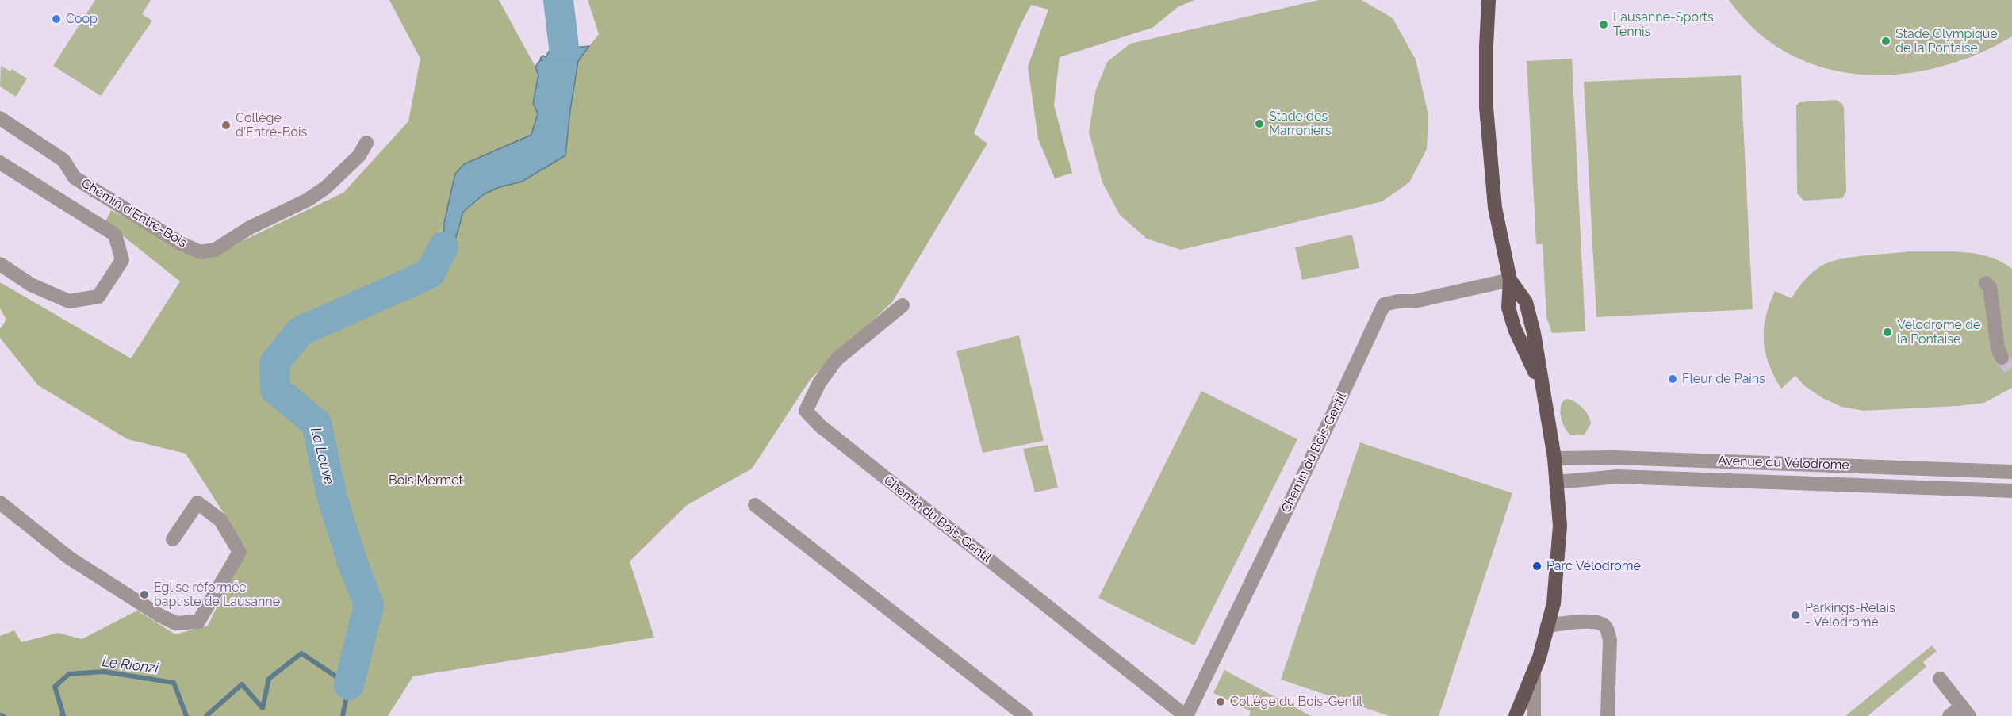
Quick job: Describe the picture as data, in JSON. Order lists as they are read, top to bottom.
{
  "streets": {
    "street": ["Chemin d'Entre-Bois", "Chemin du Bois-Gentil", "Avenue du Vélodrome"]
  },
  "water": ["La Louve", "Le Rionzi"],
  "parks": ["Bois Mermet"],
  "places": [
    "Coop",
    "Lausanne-Sports Tennis",
    "Stade Olympique de la Pontaise",
    "Stade des Marroniers",
    "Collège d'Entre-Bois",
    "Vélodrome de la Pontaise",
    "Fleur de Pains",
    "Parc Vélodrome",
    "Église réformée baptiste de Lausanne",
    "Parkings-Relais - Vélodrome",
    "Collège du Bois-Gentil"
  ]
}
